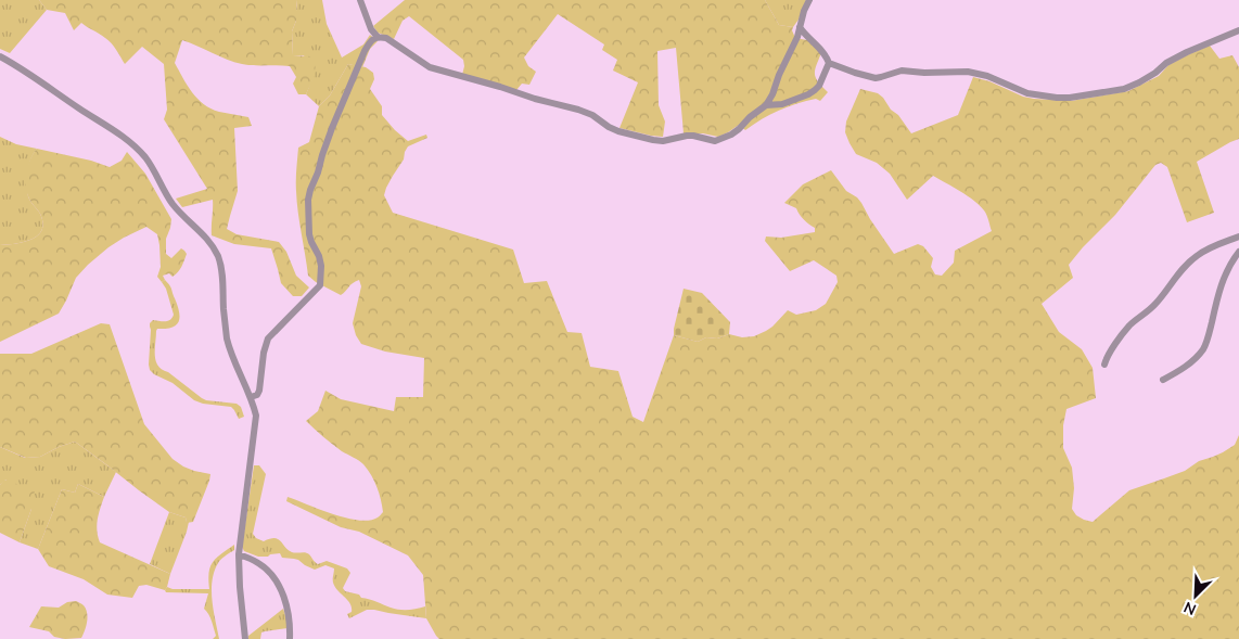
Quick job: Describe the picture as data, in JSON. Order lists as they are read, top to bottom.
{
  "north": "bottom left"
}
